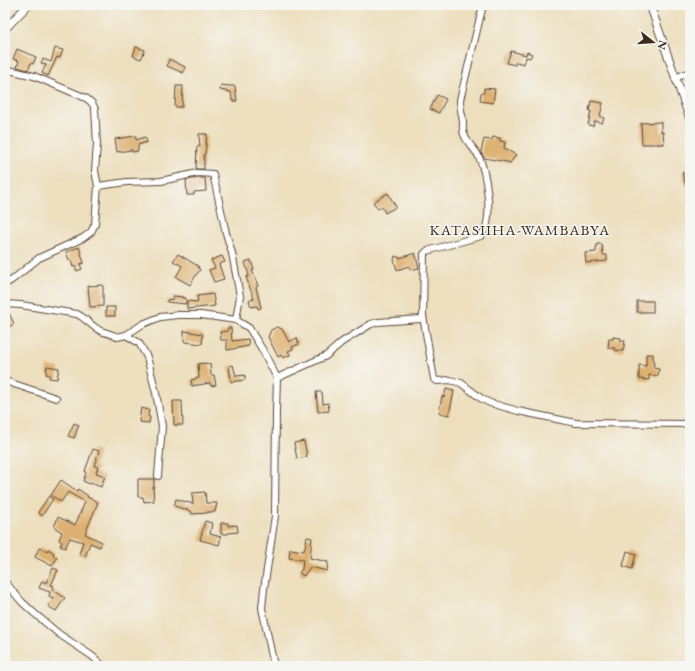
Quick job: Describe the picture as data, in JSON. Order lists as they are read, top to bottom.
{
  "districts": ["KATASIIHA-WAMBABYA"],
  "north": "right"
}
